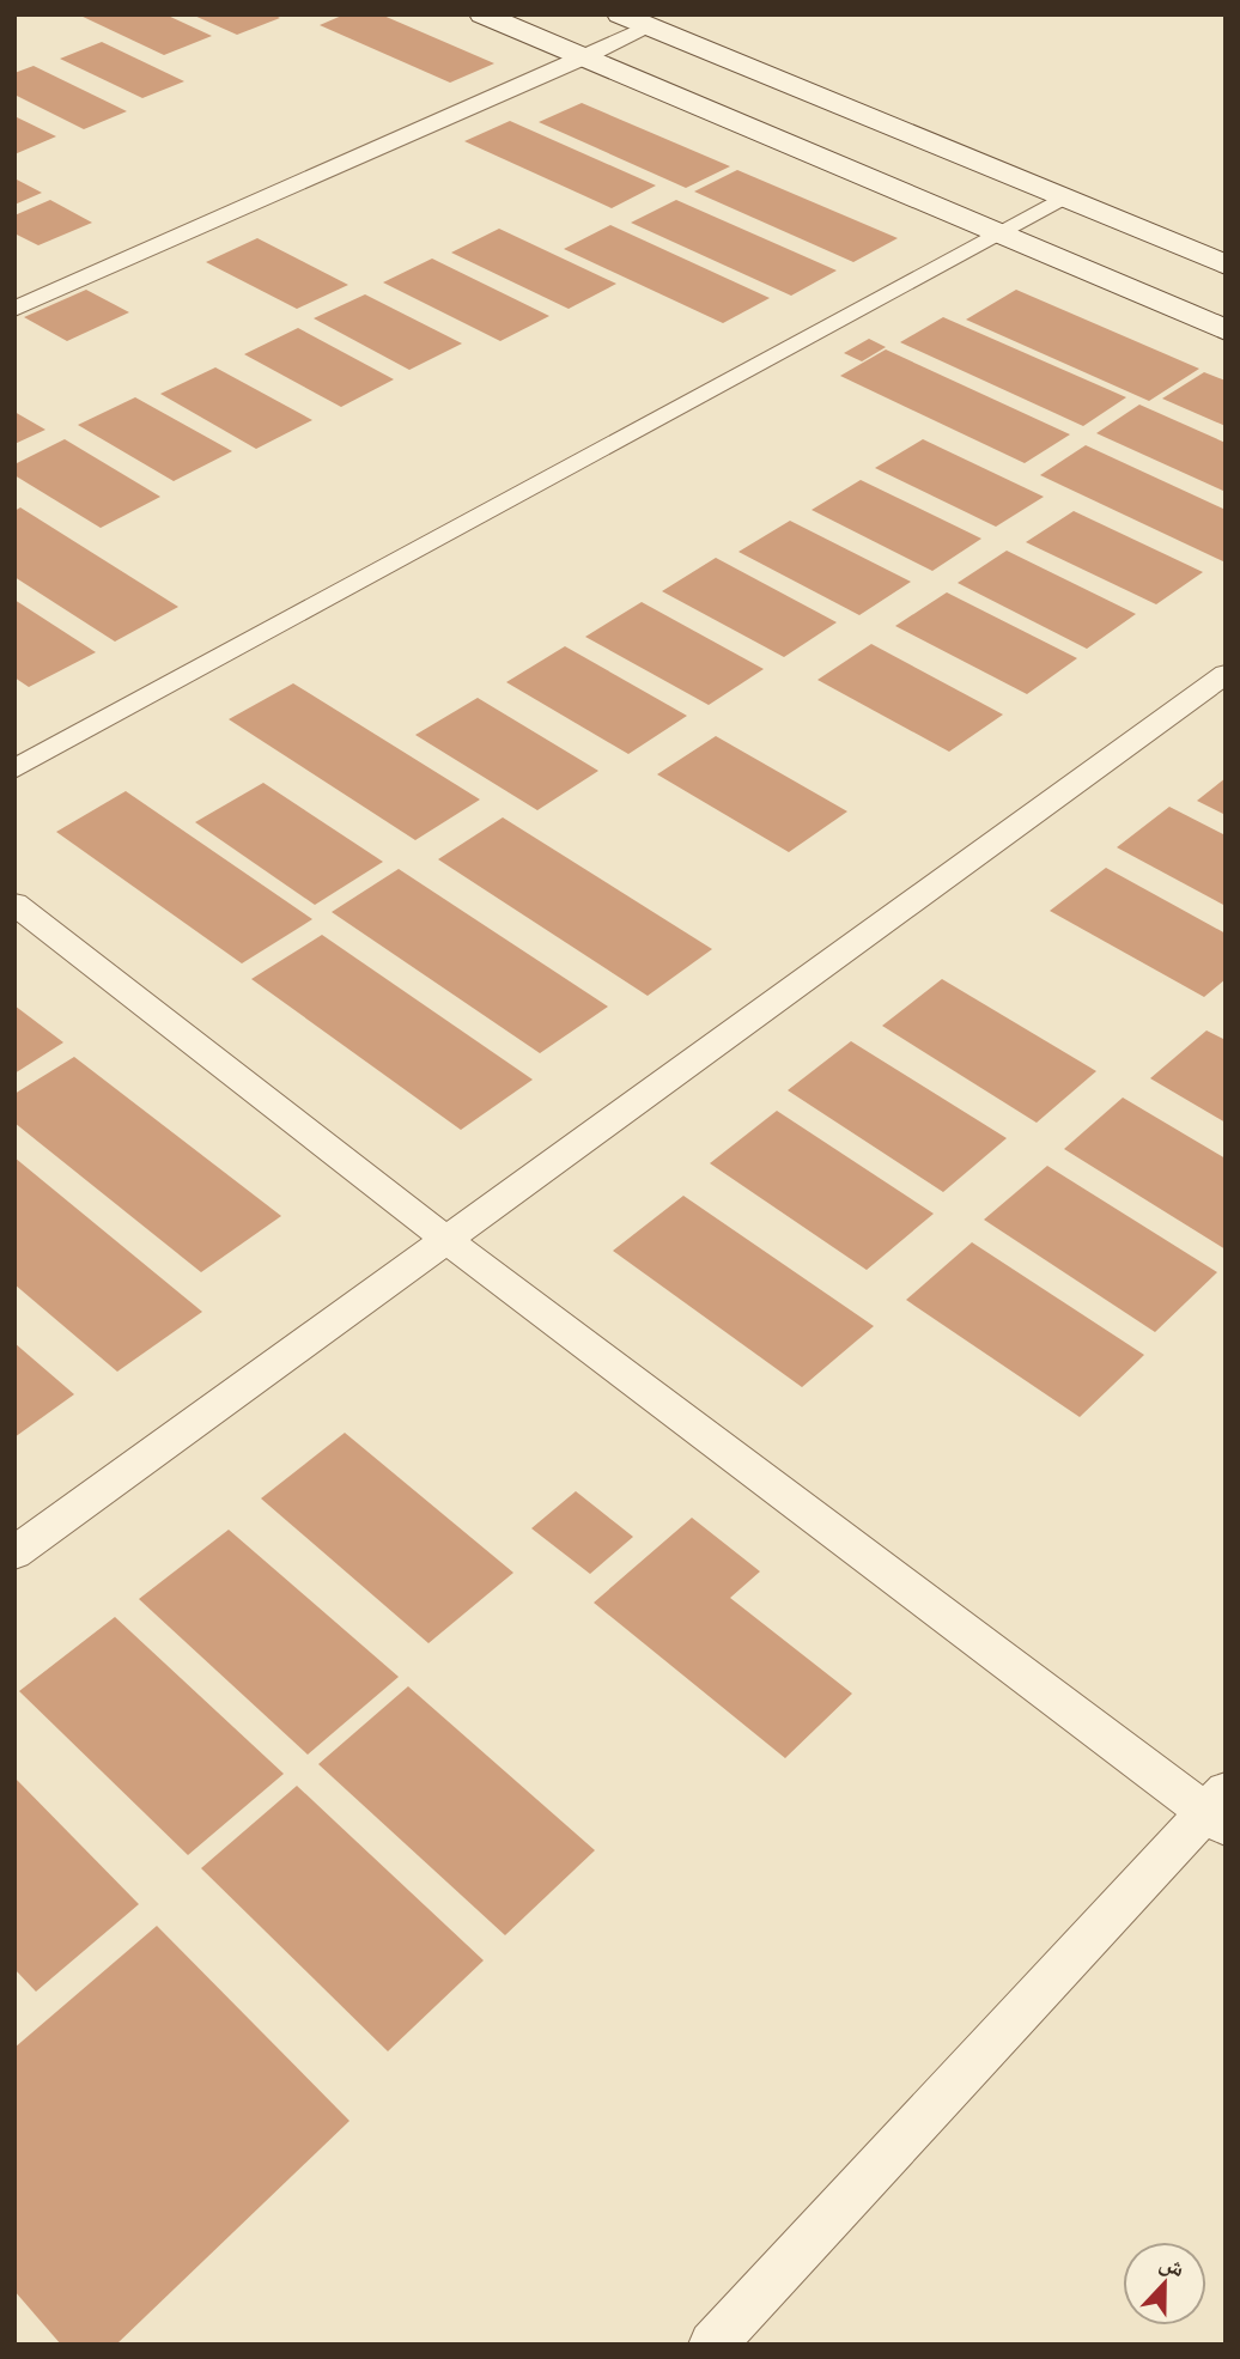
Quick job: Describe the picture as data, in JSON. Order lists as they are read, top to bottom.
{
  "north": "top"
}
